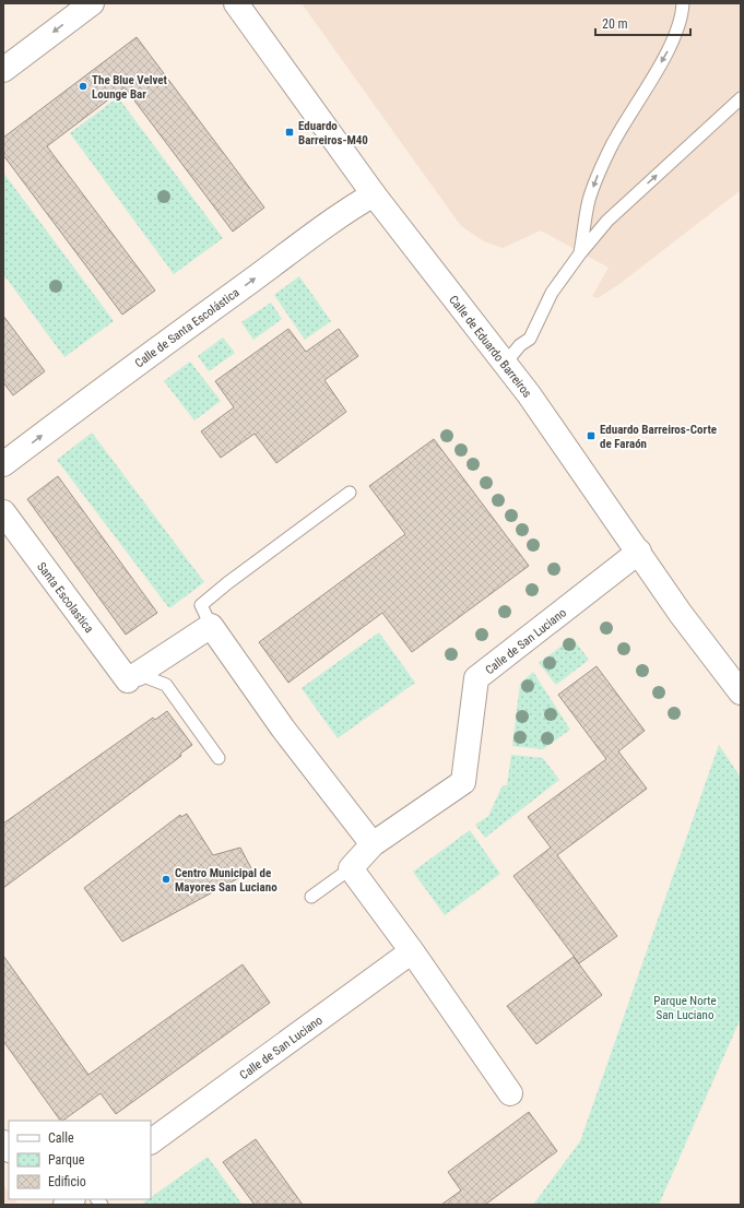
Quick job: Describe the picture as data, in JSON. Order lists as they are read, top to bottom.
{
  "streets": {
    "street": [
      "Calle de Santa Escolástica",
      "Calle de Eduardo Barreiros",
      "Santa Escolastica",
      "Calle de San Luciano"
    ]
  },
  "crossings": [
    ["Calle de Santa Escolástica", "Calle de Eduardo Barreiros"],
    ["Calle de Eduardo Barreiros", "Calle de San Luciano"]
  ],
  "one_way": ["Calle de Santa Escolástica"],
  "parks": ["Parque Norte San Luciano"],
  "places": {
    "other": ["The Blue Velvet Lounge Bar", "Centro Municipal de Mayores San Luciano"],
    "transit": ["Eduardo Barreiros-M40", "Eduardo Barreiros-Corte de Faraón"]
  },
  "legend": ["Calle", "Parque", "Edificio"],
  "scale_bar": "20 m"
}
